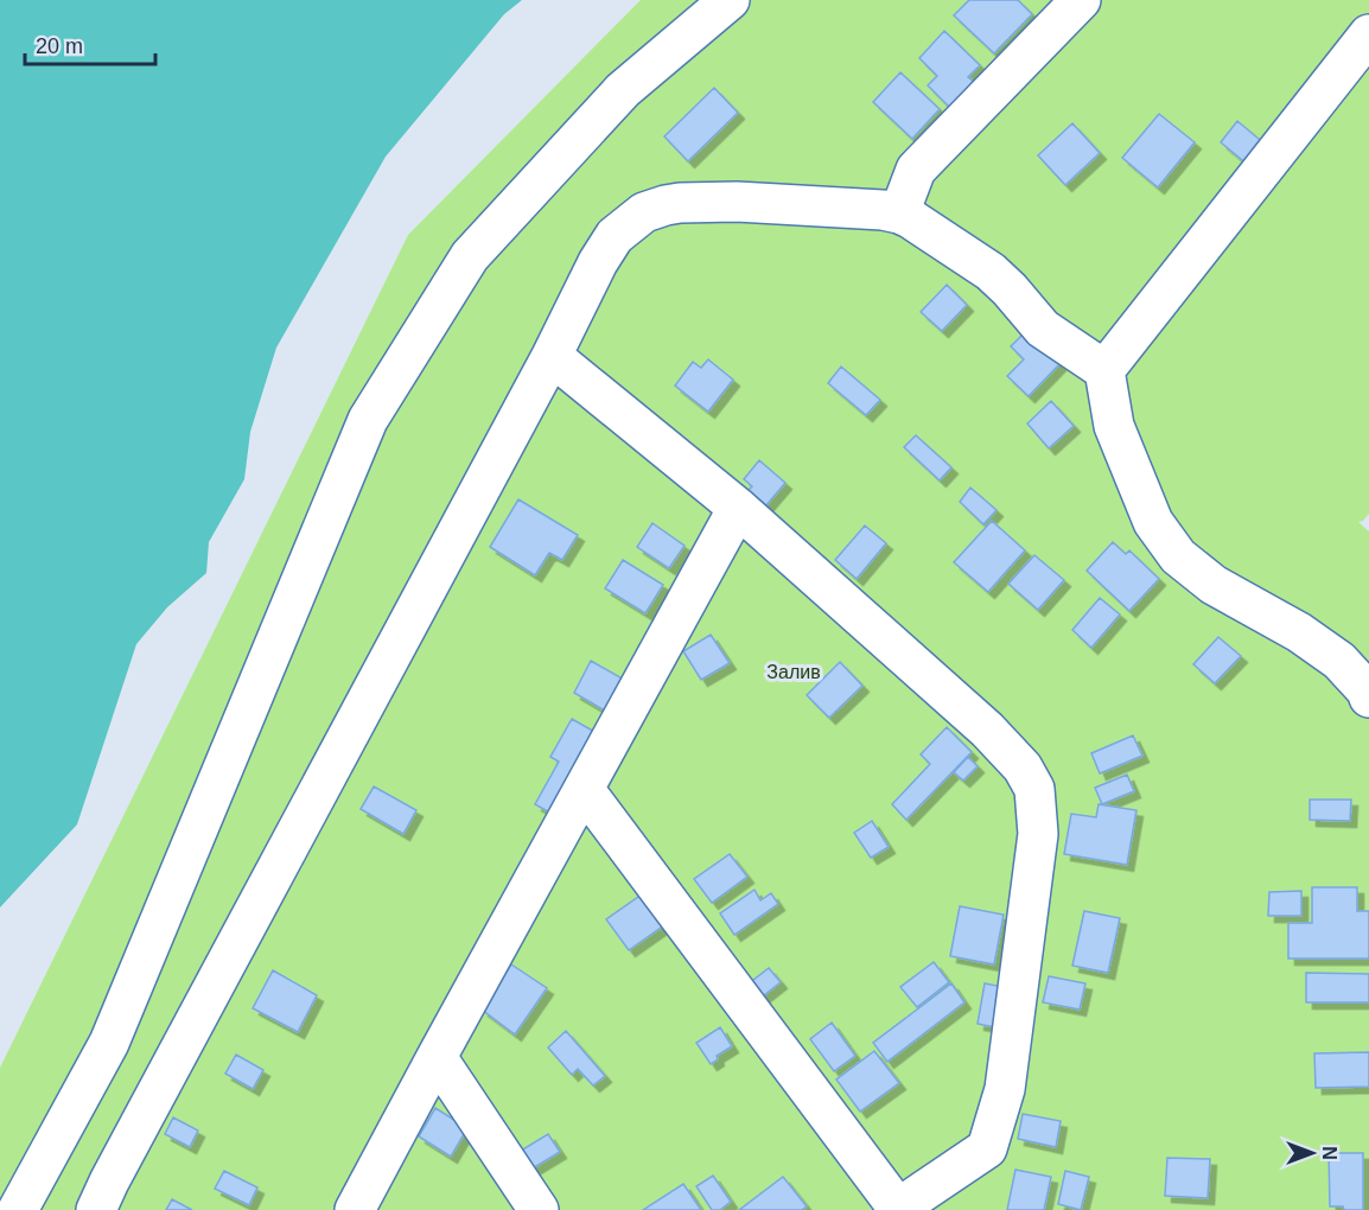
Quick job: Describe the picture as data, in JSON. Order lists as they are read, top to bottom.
{
  "parks": ["Залив"],
  "scale_bar": "20 m",
  "north": "right"
}
